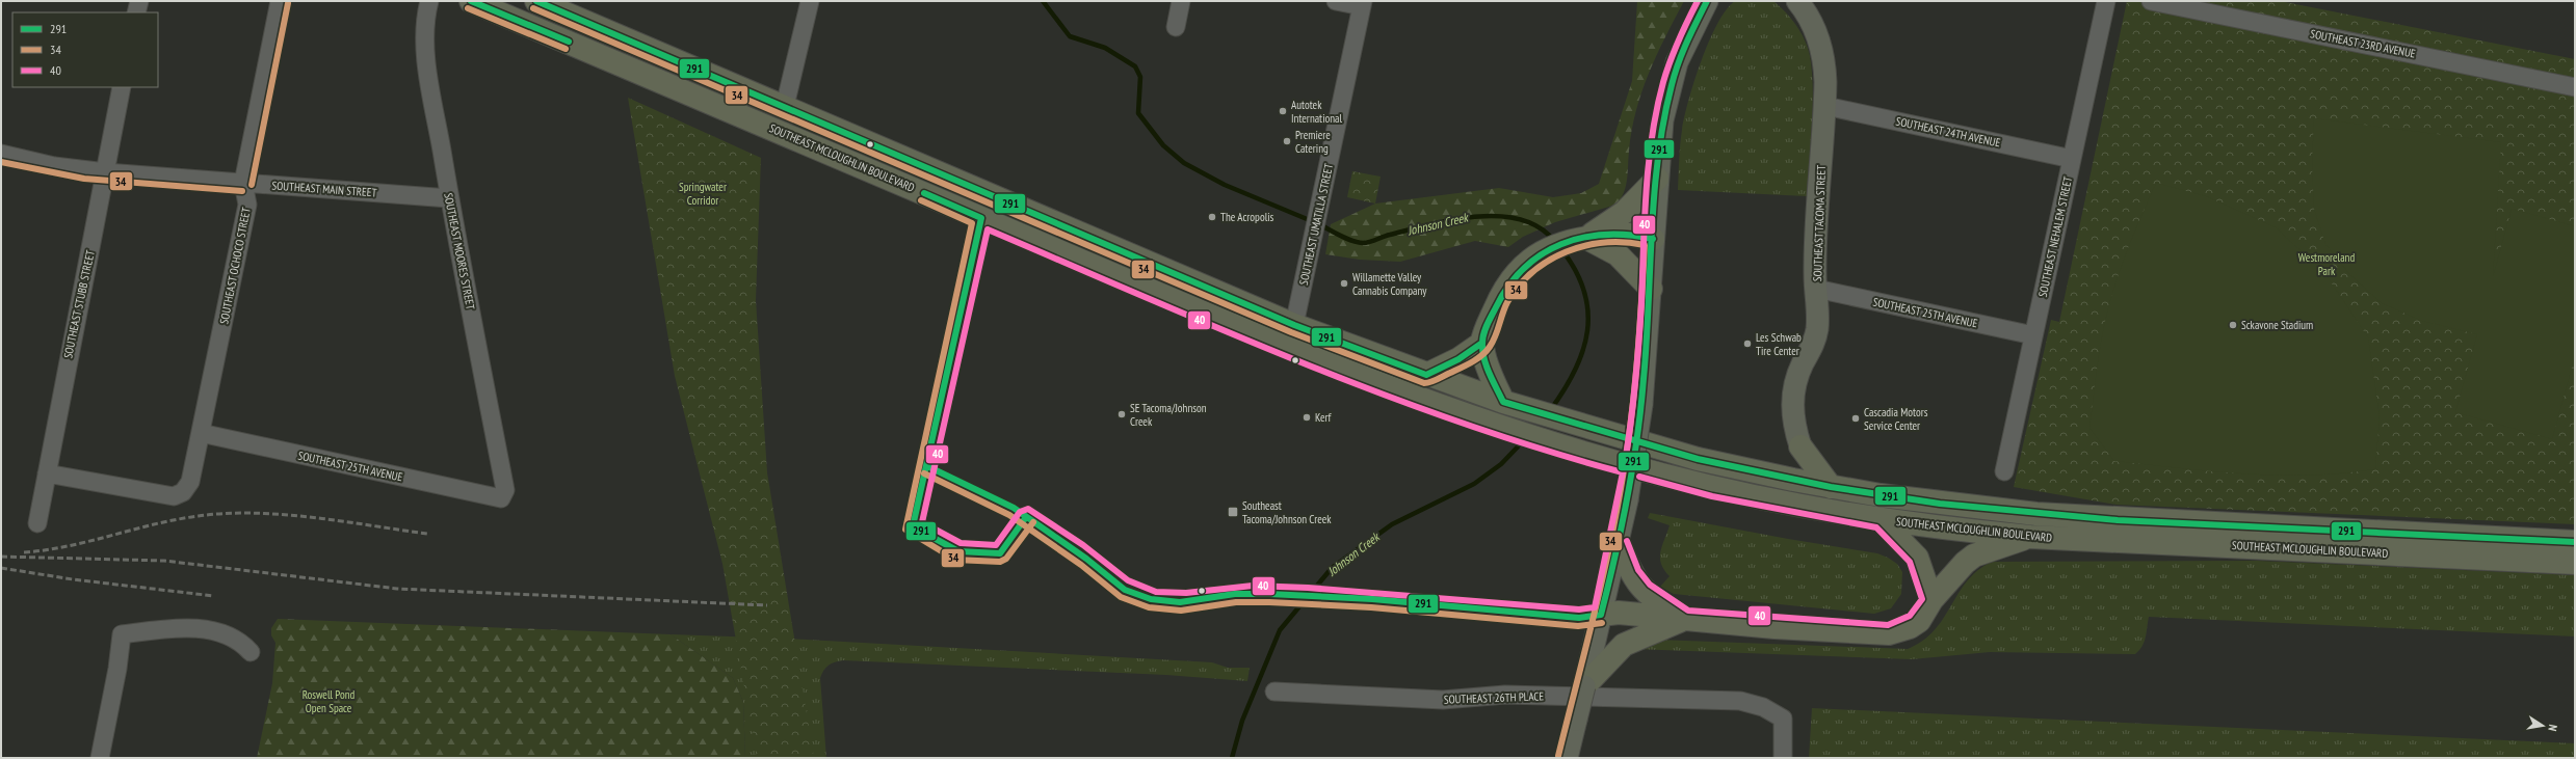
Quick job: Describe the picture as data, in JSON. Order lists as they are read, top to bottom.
{
  "streets": {
    "highway": ["SOUTHEAST MCLOUGHLIN BOULEVARD"],
    "main road": ["SOUTHEAST TACOMA STREET"],
    "street": [
      "SOUTHEAST 23RD AVENUE",
      "SOUTHEAST 24TH AVENUE",
      "SOUTHEAST MAIN STREET",
      "SOUTHEAST UMATILLA STREET",
      "SOUTHEAST NEHALEM STREET",
      "SOUTHEAST MOORES STREET",
      "SOUTHEAST OCHOCO STREET",
      "SOUTHEAST STUBB STREET",
      "SOUTHEAST 25TH AVENUE",
      "SOUTHEAST 26TH PLACE"
    ]
  },
  "crossings": [
    ["SOUTHEAST 24TH AVENUE", "SOUTHEAST TACOMA STREET"],
    ["SOUTHEAST 24TH AVENUE", "SOUTHEAST NEHALEM STREET"],
    ["SOUTHEAST MCLOUGHLIN BOULEVARD", "SOUTHEAST UMATILLA STREET"],
    ["SOUTHEAST MAIN STREET", "SOUTHEAST MOORES STREET"],
    ["SOUTHEAST MAIN STREET", "SOUTHEAST OCHOCO STREET"],
    ["SOUTHEAST MAIN STREET", "SOUTHEAST STUBB STREET"],
    ["SOUTHEAST TACOMA STREET", "SOUTHEAST 25TH AVENUE"],
    ["SOUTHEAST NEHALEM STREET", "SOUTHEAST 25TH AVENUE"],
    ["SOUTHEAST MOORES STREET", "SOUTHEAST 25TH AVENUE"],
    ["SOUTHEAST OCHOCO STREET", "SOUTHEAST STUBB STREET"],
    ["SOUTHEAST OCHOCO STREET", "SOUTHEAST 25TH AVENUE"]
  ],
  "water": ["Johnson Creek"],
  "parks": ["Springwater Corridor", "Westmoreland Park", "Roswell Pond Open Space"],
  "places": {
    "other": [
      "Autotek International",
      "Premiere Catering",
      "The Acropolis",
      "Willamette Valley Cannabis Company",
      "Sckavone Stadium",
      "Les Schwab Tire Center",
      "SE Tacoma/Johnson Creek",
      "Kerf",
      "Cascadia Motors Service Center"
    ],
    "transit": ["Southeast Tacoma/Johnson Creek"]
  },
  "lines": ["transit line 291", "transit line 40", "transit line 34"],
  "legend": ["291", "34", "40"],
  "north": "right"
}
